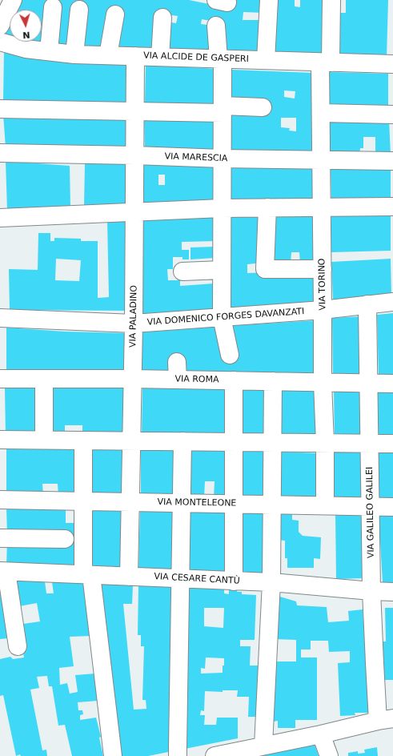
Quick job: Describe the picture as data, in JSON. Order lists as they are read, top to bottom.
{
  "streets": {
    "street": [
      "VIA ALCIDE DE GASPERI",
      "VIA MARESCIA",
      "VIA TORINO",
      "VIA PALADINO",
      "VIA DOMENICO FORGES DAVANZATI",
      "VIA ROMA",
      "VIA MONTELEONE",
      "VIA GALILEO GALILEI",
      "VIA CESARE CANTÙ"
    ]
  },
  "crossings": [
    ["VIA ALCIDE DE GASPERI", "VIA TORINO"],
    ["VIA ALCIDE DE GASPERI", "VIA PALADINO"],
    ["VIA MARESCIA", "VIA TORINO"],
    ["VIA MARESCIA", "VIA PALADINO"],
    ["VIA TORINO", "VIA DOMENICO FORGES DAVANZATI"],
    ["VIA TORINO", "VIA ROMA"],
    ["VIA TORINO", "VIA MONTELEONE"],
    ["VIA PALADINO", "VIA DOMENICO FORGES DAVANZATI"],
    ["VIA PALADINO", "VIA ROMA"],
    ["VIA PALADINO", "VIA MONTELEONE"],
    ["VIA PALADINO", "VIA CESARE CANTÙ"],
    ["VIA DOMENICO FORGES DAVANZATI", "VIA GALILEO GALILEI"],
    ["VIA ROMA", "VIA GALILEO GALILEI"],
    ["VIA MONTELEONE", "VIA GALILEO GALILEI"],
    ["VIA GALILEO GALILEI", "VIA CESARE CANTÙ"]
  ],
  "north": "bottom"
}
